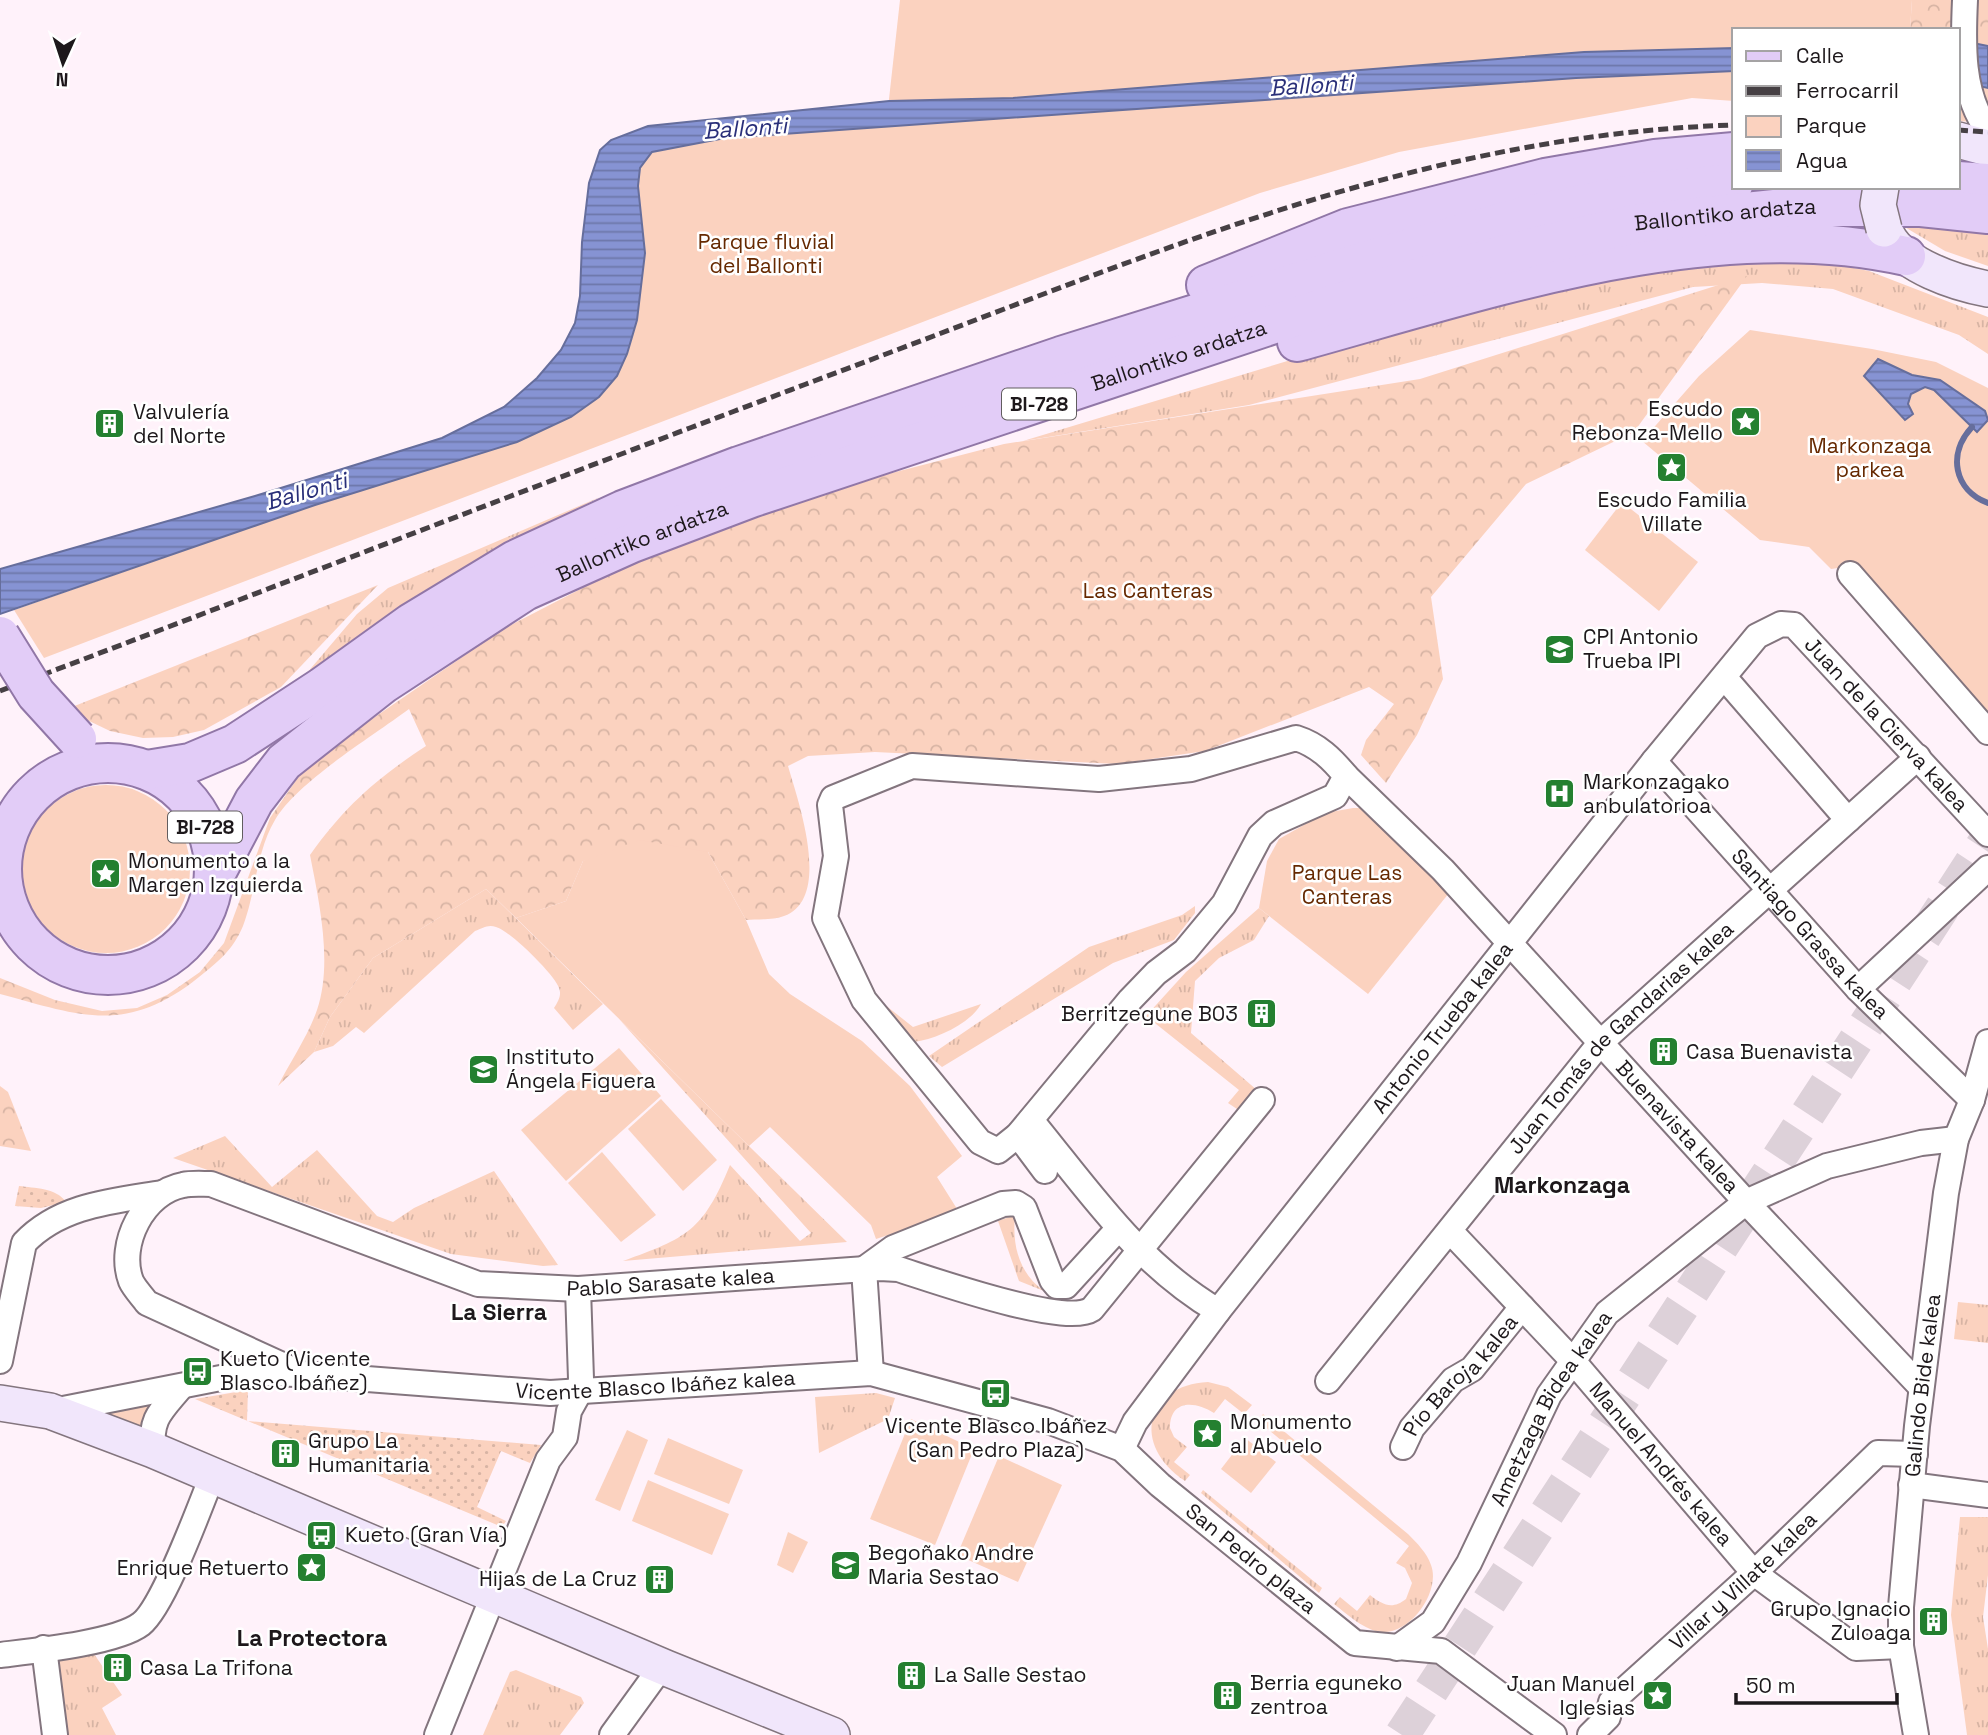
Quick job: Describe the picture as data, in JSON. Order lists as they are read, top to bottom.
{
  "streets": {
    "main road": ["Ballontiko ardatza", "BI-728"],
    "street": [
      "Juan de la Cierva kalea",
      "Santiago Grassa kalea",
      "Antonio Trueba kalea",
      "Juan Tomás de Gandarias kalea",
      "Buenavista kalea",
      "Pablo Sarasate kalea",
      "Pío Baroja kalea",
      "Vicente Blasco Ibáñez kalea",
      "Galindo Bide kalea",
      "Ametzaga Bidea kalea",
      "Manuel Andrés kalea",
      "San Pedro plaza",
      "Villar y Villate kalea"
    ]
  },
  "crossings": [
    ["Ballontiko ardatza", "BI-728"],
    ["Juan de la Cierva kalea", "Antonio Trueba kalea"],
    ["Juan de la Cierva kalea", "Juan Tomás de Gandarias kalea"],
    ["Santiago Grassa kalea", "Antonio Trueba kalea"],
    ["Santiago Grassa kalea", "Juan Tomás de Gandarias kalea"],
    ["Santiago Grassa kalea", "Galindo Bide kalea"],
    ["Antonio Trueba kalea", "Buenavista kalea"],
    ["Antonio Trueba kalea", "Vicente Blasco Ibáñez kalea"],
    ["Antonio Trueba kalea", "San Pedro plaza"],
    ["Juan Tomás de Gandarias kalea", "Buenavista kalea"],
    ["Juan Tomás de Gandarias kalea", "Manuel Andrés kalea"],
    ["Buenavista kalea", "Galindo Bide kalea"],
    ["Buenavista kalea", "Ametzaga Bidea kalea"],
    ["Pío Baroja kalea", "Manuel Andrés kalea"],
    ["Vicente Blasco Ibáñez kalea", "San Pedro plaza"],
    ["Galindo Bide kalea", "Ametzaga Bidea kalea"],
    ["Galindo Bide kalea", "Manuel Andrés kalea"],
    ["Galindo Bide kalea", "Villar y Villate kalea"],
    ["Ametzaga Bidea kalea", "Manuel Andrés kalea"],
    ["Ametzaga Bidea kalea", "San Pedro plaza"],
    ["Manuel Andrés kalea", "Villar y Villate kalea"]
  ],
  "districts": ["Markonzaga", "La Sierra", "La Protectora"],
  "water": ["Ballonti"],
  "parks": [
    "Parque fluvial del Ballonti",
    "Markonzaga parkea",
    "Las Canteras",
    "Parque Las Canteras"
  ],
  "places": {
    "place": [
      "Escudo Rebonza-Mello",
      "Escudo Familia Villate",
      "Monumento a la Margen Izquierda",
      "Monumento al Abuelo",
      "Enrique Retuerto",
      "Juan Manuel Iglesias"
    ],
    "building": [
      "Valvulería del Norte",
      "Berritzegune B03",
      "Casa Buenavista",
      "Grupo La Humanitaria",
      "Hijas de La Cruz",
      "Grupo Ignacio Zuloaga",
      "Casa La Trifona",
      "La Salle Sestao",
      "Berria eguneko zentroa"
    ],
    "school or university": ["CPI Antonio Trueba IPI", "Instituto Ángela Figuera", "Begoñako Andre Maria Sestao"],
    "hospital": ["Markonzagako anbulatorioa"],
    "bus stop": ["Kueto (Vicente Blasco Ibáñez)", "Vicente Blasco Ibáñez (San Pedro Plaza)", "Kueto (Gran Vía)"]
  },
  "legend": [
    "Calle",
    "Ferrocarril",
    "Parque",
    "Agua"
  ],
  "scale_bar": "50 m",
  "north": "bottom"
}
